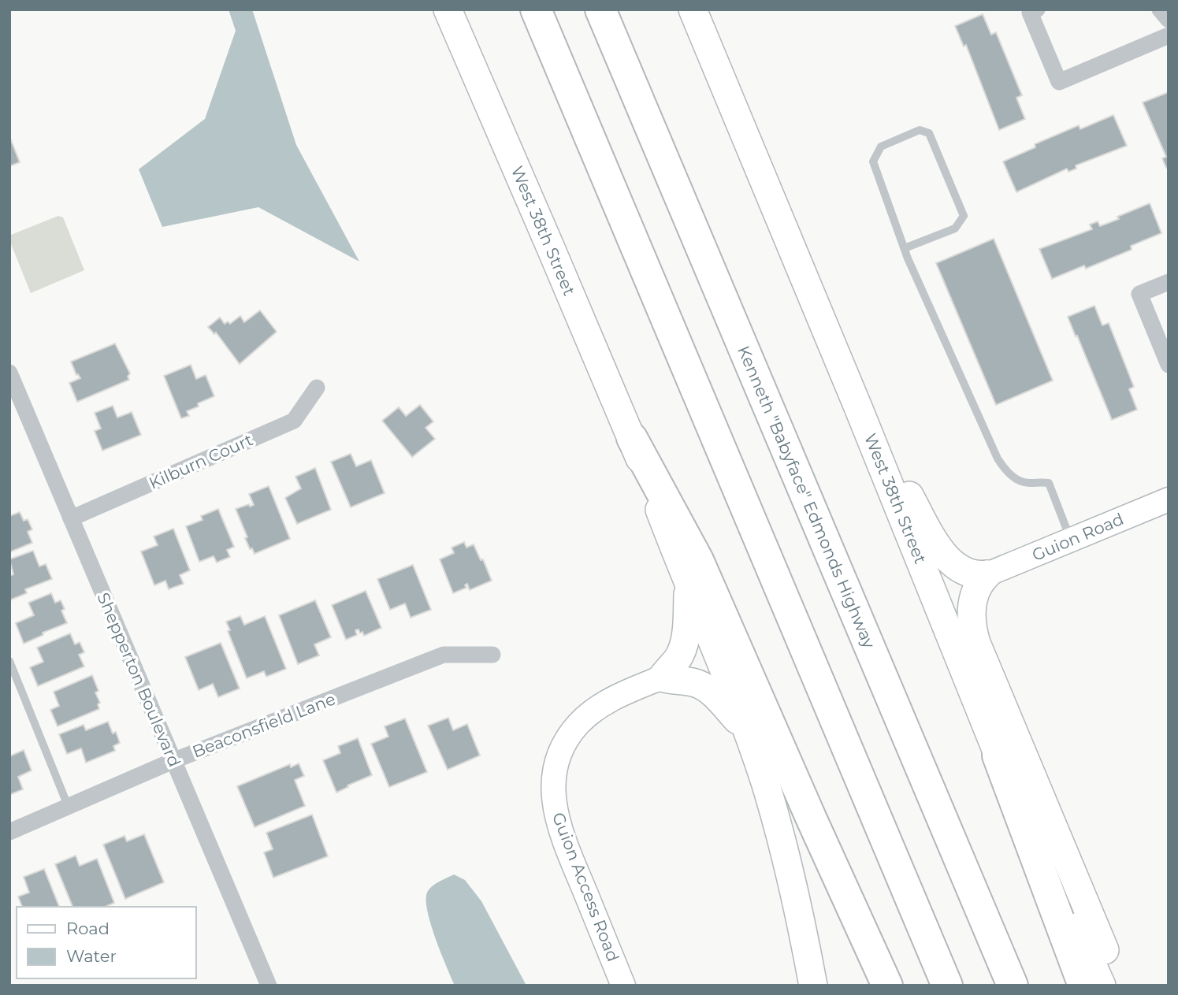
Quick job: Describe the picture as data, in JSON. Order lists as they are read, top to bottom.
{
  "streets": {
    "highway": ["Kenneth \"Babyface\" Edmonds Highway"],
    "main road": ["West 38th Street"],
    "street": [
      "Kilburn Court",
      "Guion Road",
      "Shepperton Boulevard",
      "Beaconsfield Lane",
      "Guion Access Road"
    ]
  },
  "crossings": [
    ["Kilburn Court", "Shepperton Boulevard"],
    ["Shepperton Boulevard", "Beaconsfield Lane"]
  ],
  "legend": ["Road", "Water"]
}
